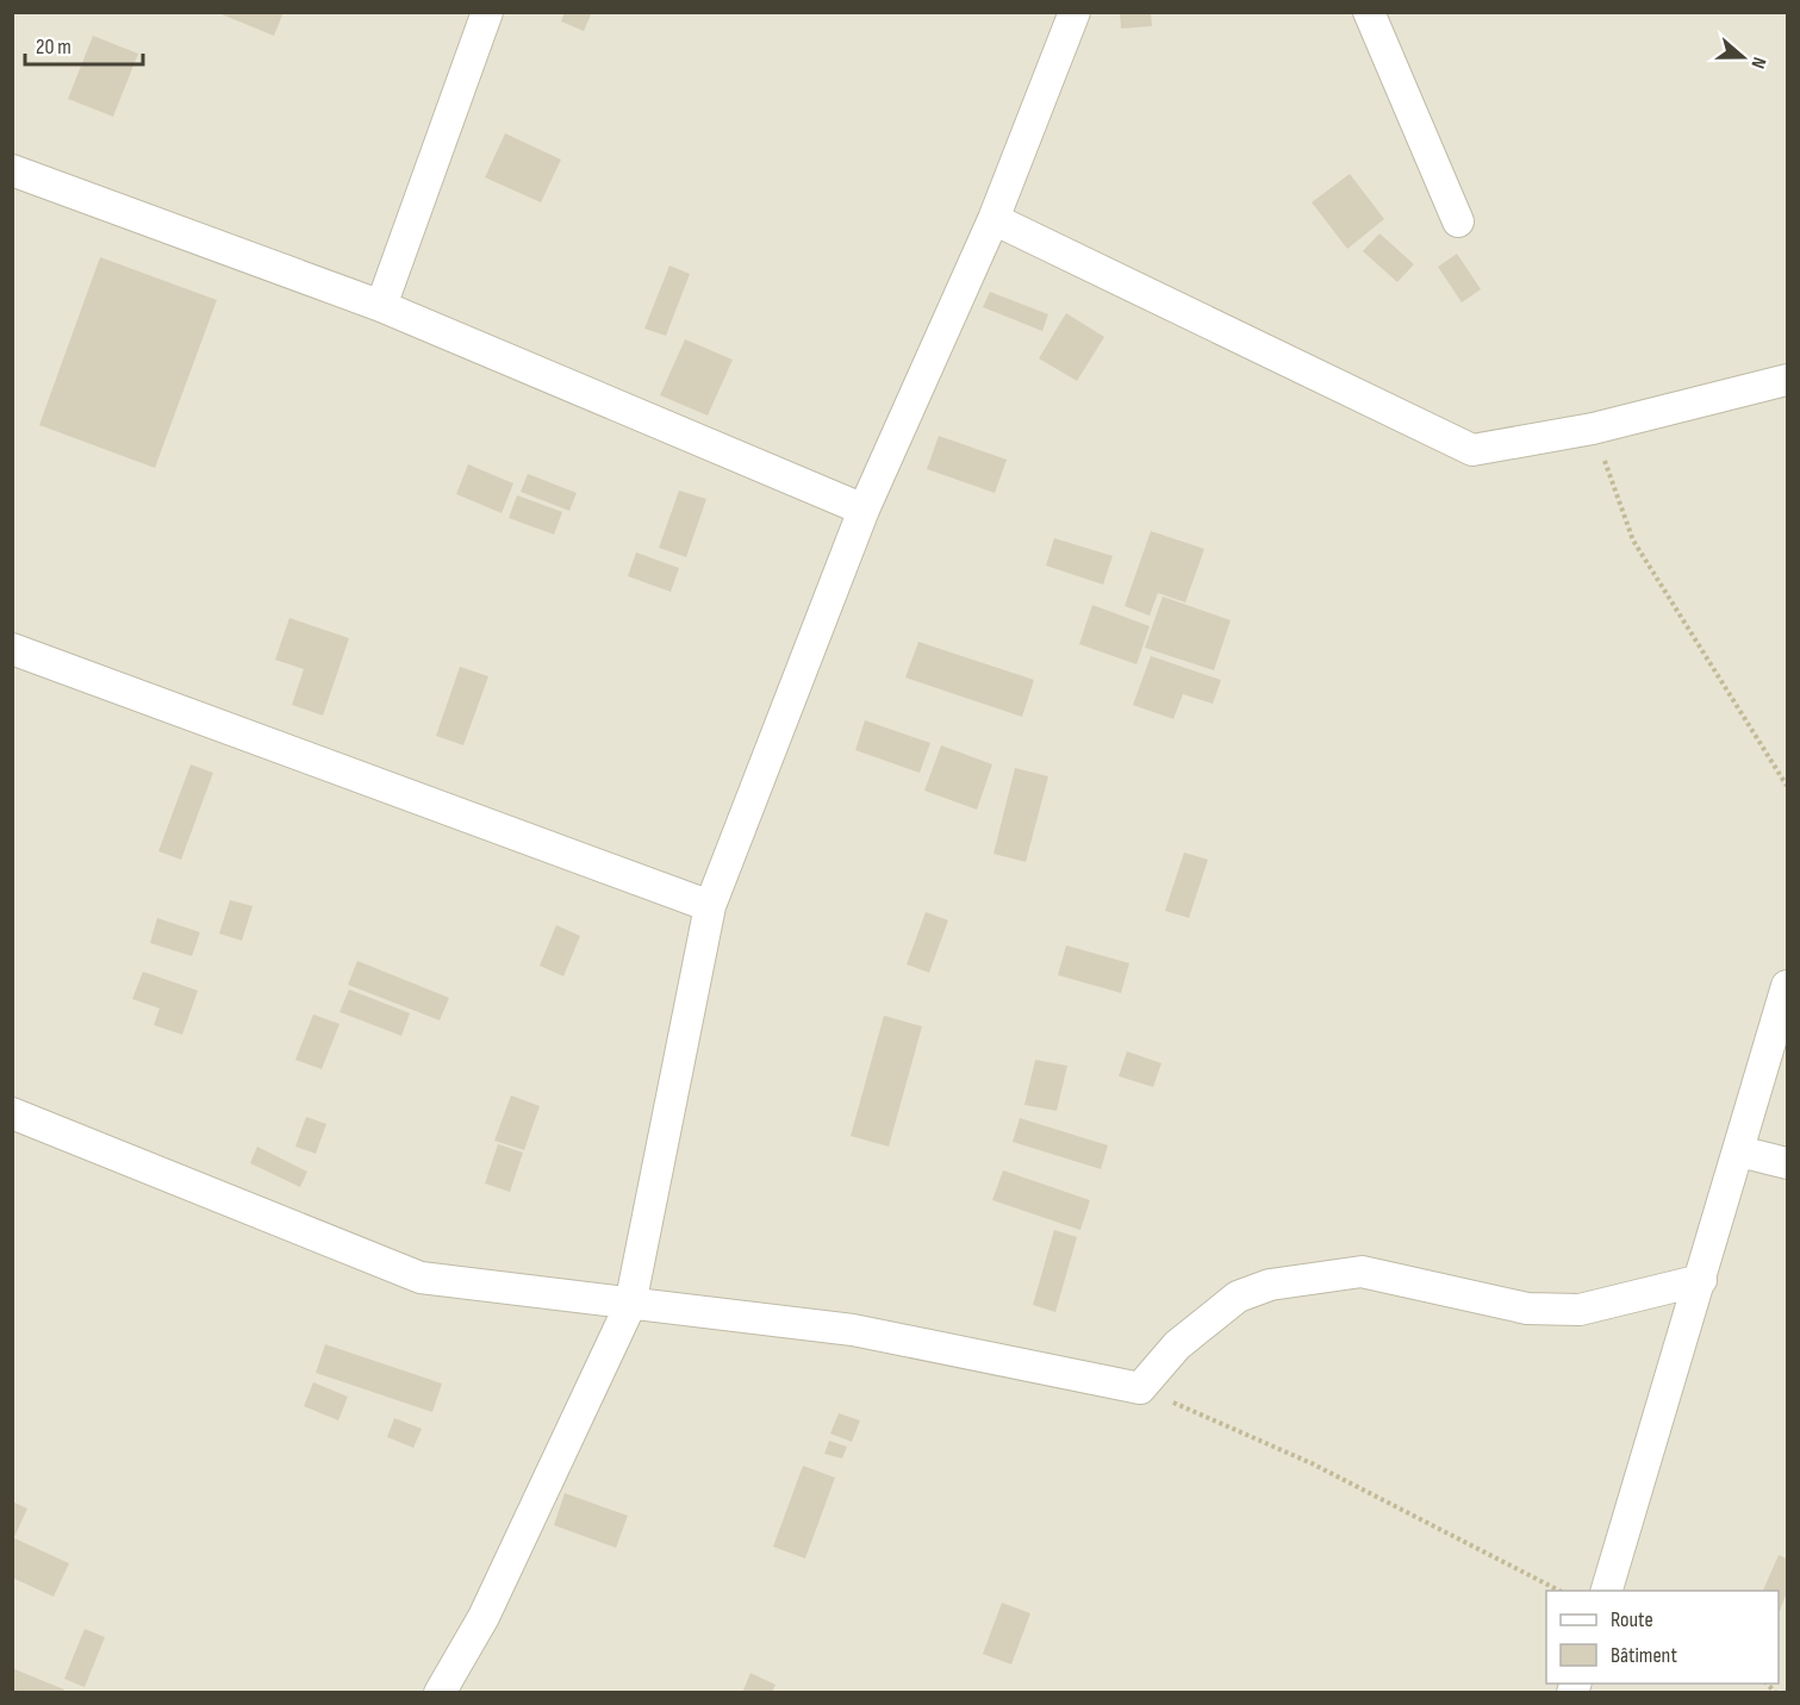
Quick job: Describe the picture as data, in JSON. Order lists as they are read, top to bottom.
{
  "legend": ["Route", "Bâtiment"],
  "scale_bar": "20 m",
  "north": "right"
}
